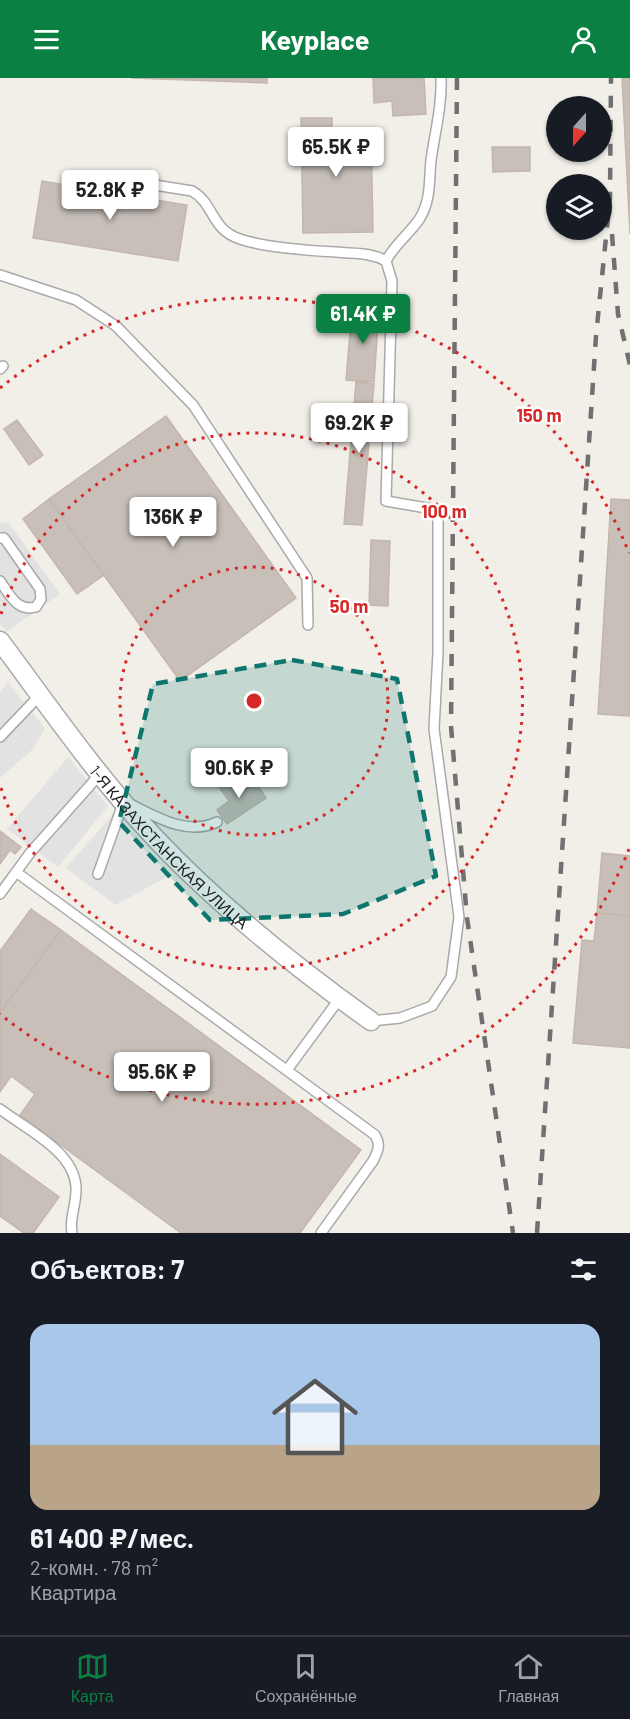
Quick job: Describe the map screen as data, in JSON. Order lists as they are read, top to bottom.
{
  "streets": {
    "street": ["1-Я КАЗАХСТАНСКАЯ УЛИЦА"]
  },
  "north": "bottom",
  "page": {
    "header": "Keyplace",
    "price": [
      "65.5K ₽",
      "52.8K ₽",
      "61.4K ₽",
      "69.2K ₽",
      "136K ₽",
      "90.6K ₽",
      "95.6K ₽"
    ],
    "heading": "Объектов: 7",
    "list": [
      {
        "name": "61 400 ₽/мес.",
        "note": "2-комн. · 78 m² · Квартира"
      }
    ],
    "tabs": ["Карта", "Сохранённые", "Главная"]
  },
  "rings": ["150 m", "100 m", "50 m"]
}
